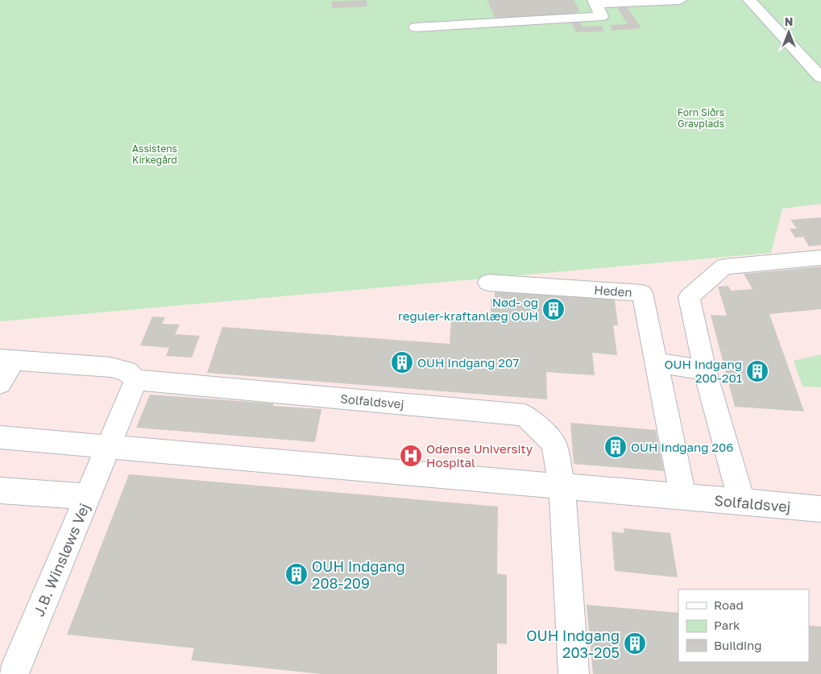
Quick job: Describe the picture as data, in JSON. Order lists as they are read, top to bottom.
{
  "streets": {
    "street": ["Heden", "Solfaldsvej", "J.B. Winsløws Vej"]
  },
  "crossings": [
    ["Solfaldsvej", "J.B. Winsløws Vej"]
  ],
  "parks": ["Forn Siðrs Gravplads", "Assistens Kirkegård"],
  "places": {
    "building": [
      "Nød- og reguler-kraftanlæg OUH",
      "OUH Indgang 207",
      "OUH Indgang 200-201",
      "OUH Indgang 206",
      "OUH Indgang 208-209",
      "OUH Indgang 203-205"
    ],
    "hospital": ["Odense University Hospital"]
  },
  "legend": ["Road", "Park", "Building"],
  "north": "top"
}
